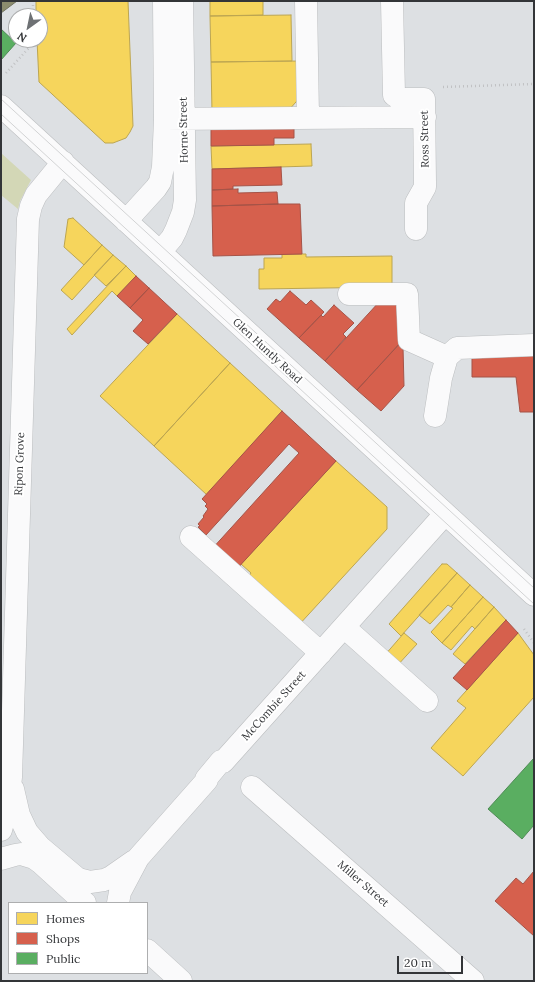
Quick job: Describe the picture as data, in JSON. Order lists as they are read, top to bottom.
{
  "streets": {
    "street": [
      "Horne Street",
      "Ross Street",
      "Glen Huntly Road",
      "Ripon Grove",
      "McCombie Street",
      "Miller Street"
    ]
  },
  "crossings": [
    ["Horne Street", "Glen Huntly Road"],
    ["Glen Huntly Road", "Ripon Grove"],
    ["Glen Huntly Road", "McCombie Street"]
  ],
  "legend": ["Homes", "Shops", "Public"],
  "scale_bar": "20 m",
  "north": "bottom left"
}
